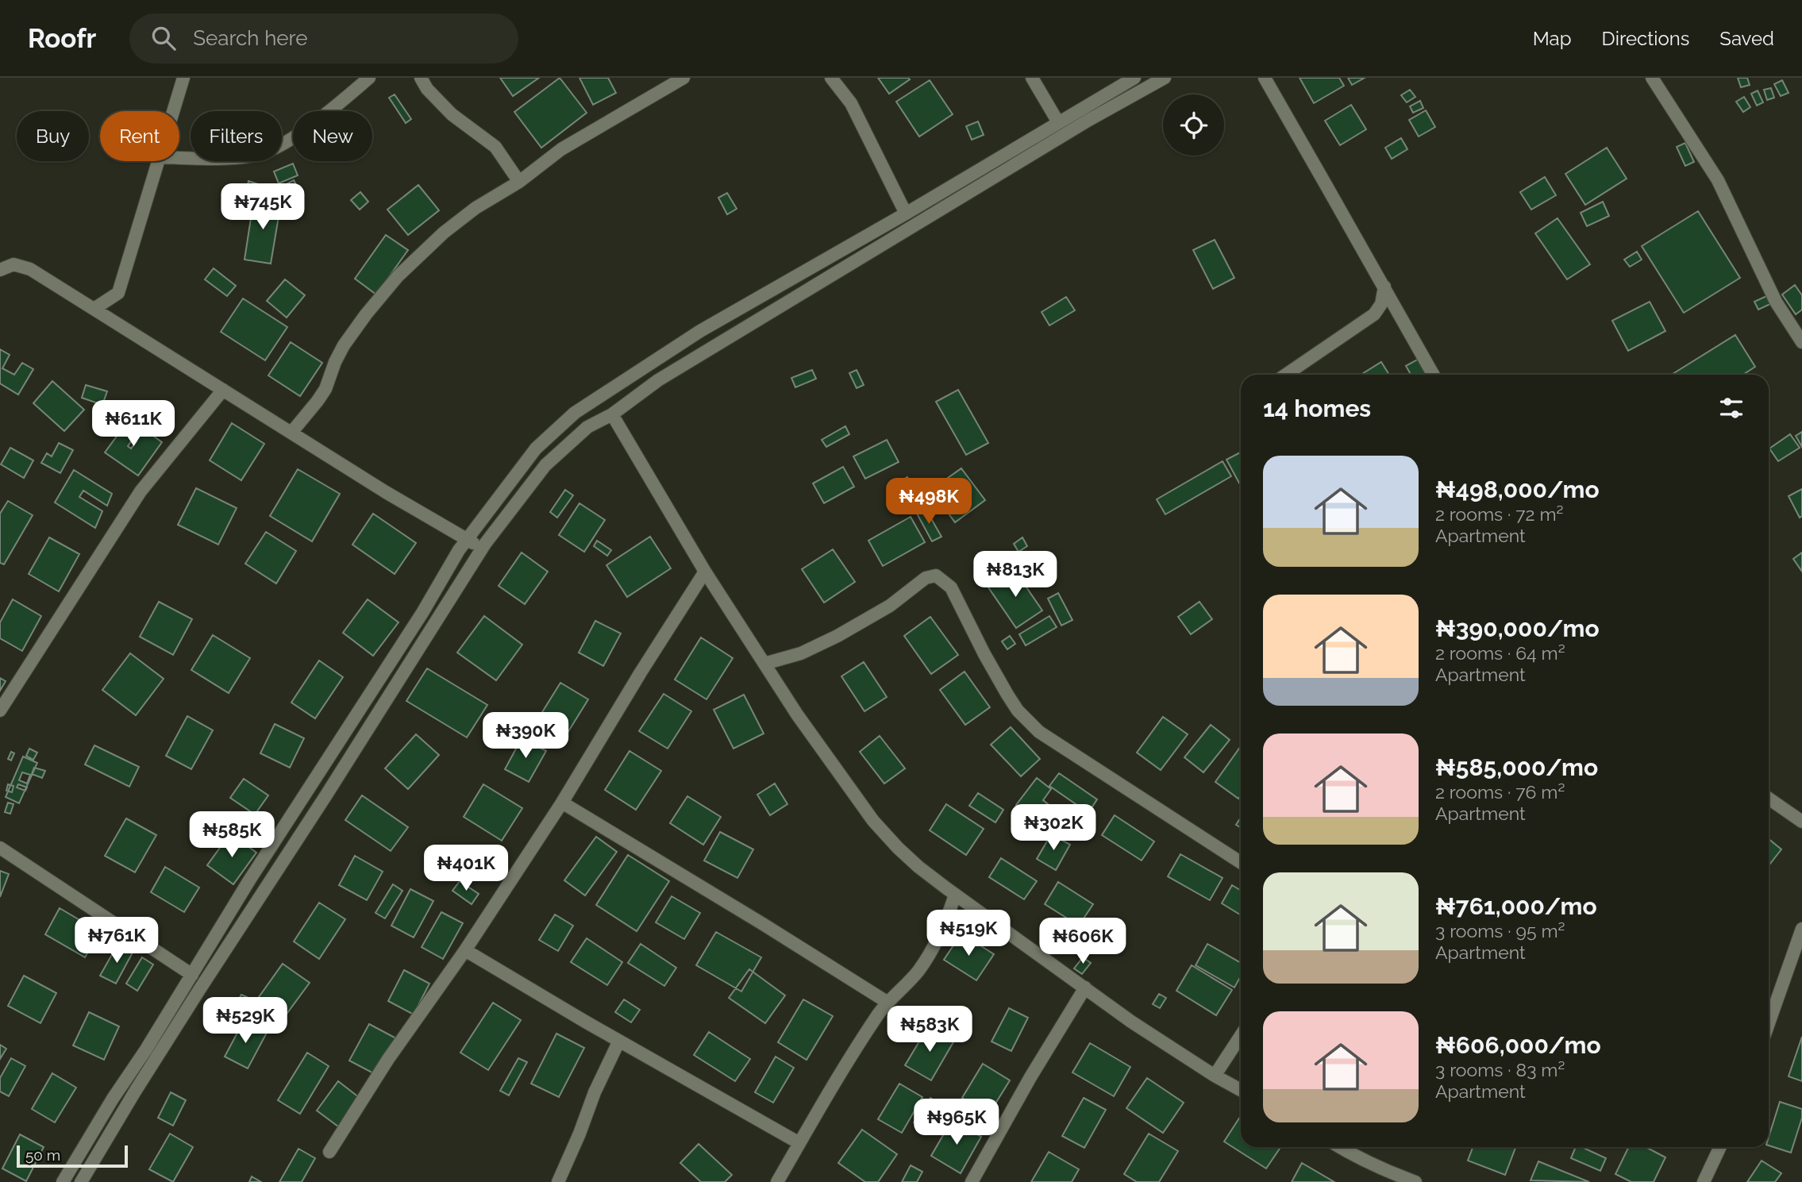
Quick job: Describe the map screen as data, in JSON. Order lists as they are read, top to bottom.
{
  "scale_bar": "50 m",
  "page": {
    "header": "Roofr",
    "search": "Search here",
    "nav": ["Map", "Directions", "Saved"],
    "chip": [
      "Buy",
      "Rent",
      "Filters",
      "New"
    ],
    "price": [
      "₦745K",
      "₦611K",
      "₦498K",
      "₦813K",
      "₦390K",
      "₦302K",
      "₦585K",
      "₦401K",
      "₦519K",
      "₦761K",
      "₦606K",
      "₦529K",
      "₦583K",
      "₦965K"
    ],
    "heading": "14 homes",
    "list": [
      {
        "name": "₦498,000/mo",
        "note": "2 rooms · 72 m² · Apartment"
      },
      {
        "name": "₦390,000/mo",
        "note": "2 rooms · 64 m² · Apartment"
      },
      {
        "name": "₦585,000/mo",
        "note": "2 rooms · 76 m² · Apartment"
      },
      {
        "name": "₦761,000/mo",
        "note": "3 rooms · 95 m² · Apartment"
      },
      {
        "name": "₦606,000/mo",
        "note": "3 rooms · 83 m² · Apartment"
      }
    ],
    "scale": "50 m"
  }
}
